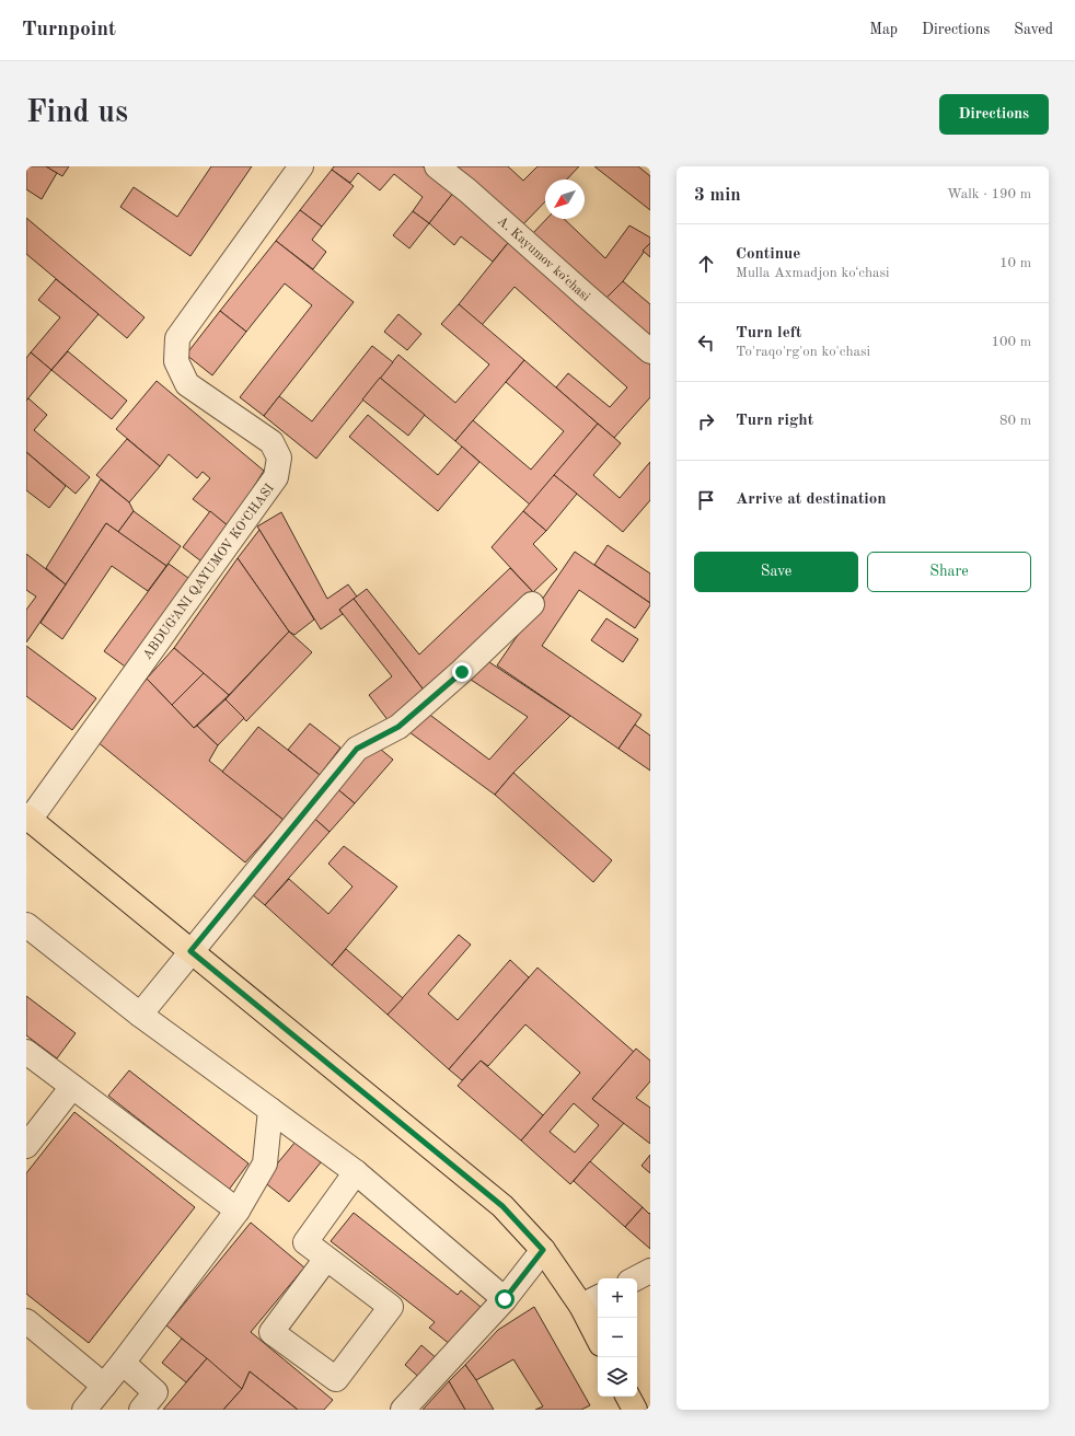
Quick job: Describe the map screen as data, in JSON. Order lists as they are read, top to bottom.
{
  "streets": {
    "street": ["A. Kayumov koʻchasi", "ABDUG‘ANI QAYUMOV KO‘CHASI"]
  },
  "north": "bottom left",
  "page": {
    "header": "Turnpoint",
    "nav": ["Map", "Directions", "Saved"],
    "buttons": [
      "Directions",
      ["Save", "Share"]
    ],
    "title": "Find us",
    "heading": ["3 min", "Walk · 190 m"],
    "list": [
      ["Continue", "Mulla Axmadjon koʻchasi", "10 m"],
      ["Turn left", "To'raqo'rg'on ko'chasi", "100 m"],
      ["Turn right", "80 m"],
      "Arrive at destination"
    ],
    "map_buttons": ["+", "−"]
  }
}
